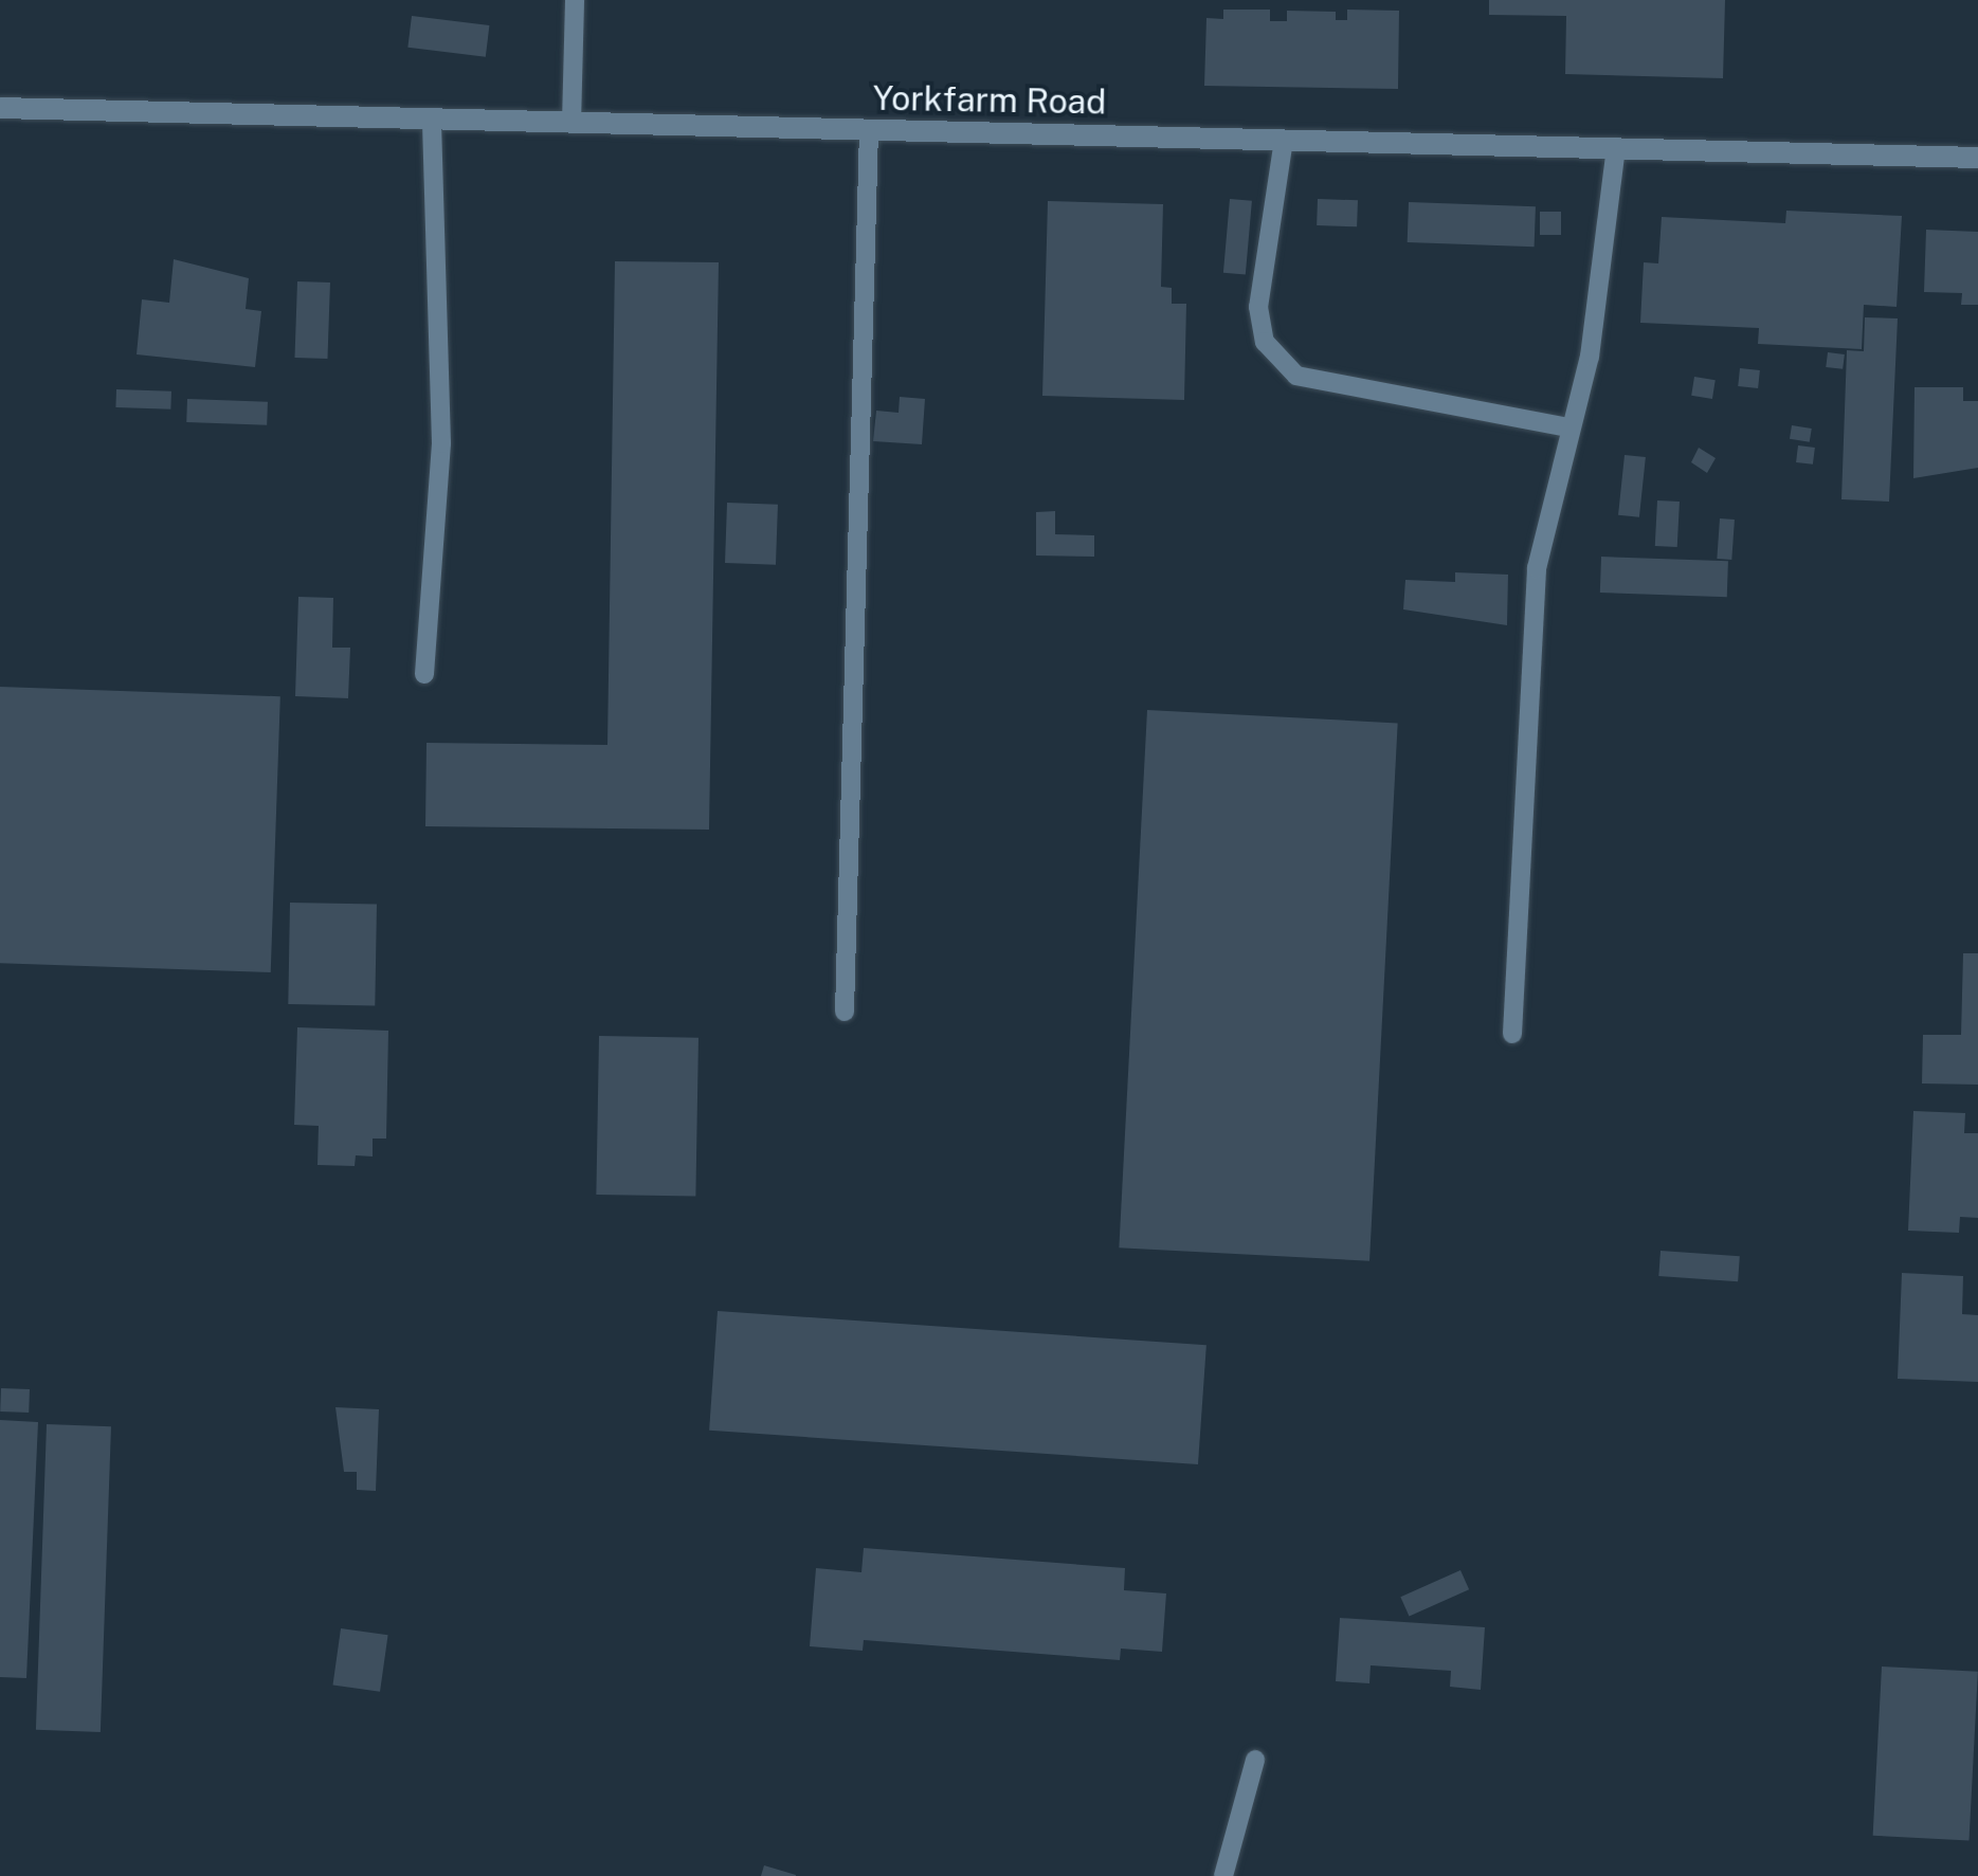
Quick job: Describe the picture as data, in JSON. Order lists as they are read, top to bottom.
{
  "streets": {
    "street": ["Yorkfarm Road"]
  }
}
